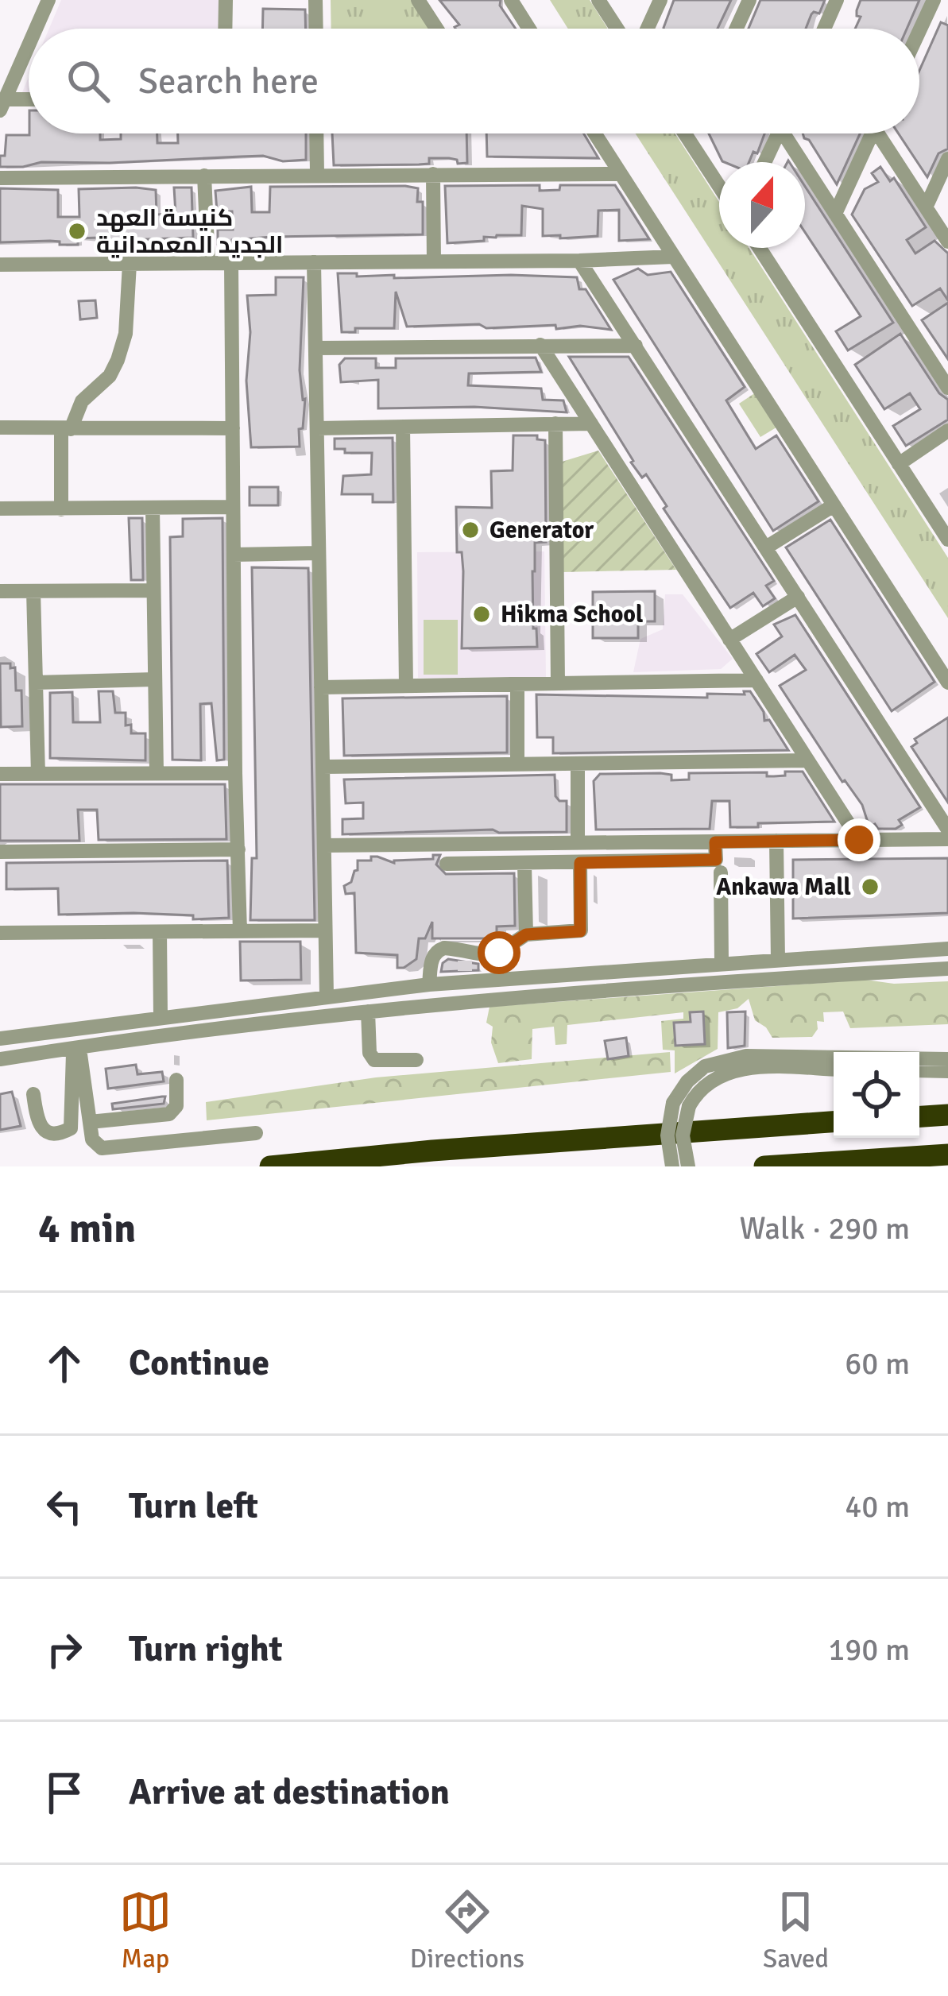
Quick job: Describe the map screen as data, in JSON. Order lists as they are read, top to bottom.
{
  "places": [
    "كنيسة العهد الجديد المعمدانية",
    "Generator",
    "Hikma School",
    "Ankawa Mall"
  ],
  "north": "top",
  "page": {
    "search": "Search here",
    "heading": ["4 min", "Walk · 290 m"],
    "list": [
      ["Continue", "60 m"],
      ["Turn left", "40 m"],
      ["Turn right", "190 m"],
      "Arrive at destination"
    ],
    "nav": ["Map", "Directions", "Saved"]
  }
}
